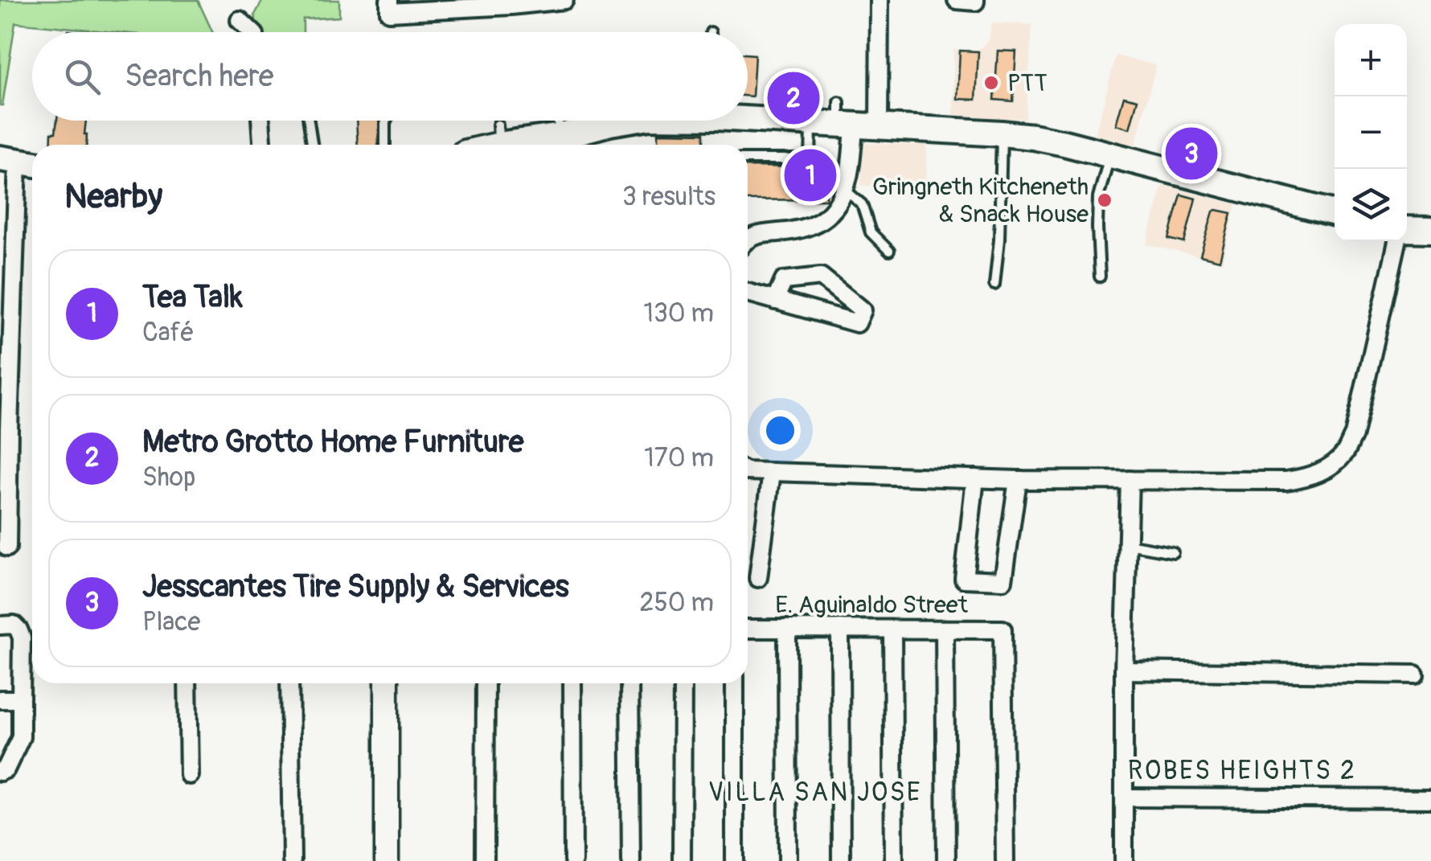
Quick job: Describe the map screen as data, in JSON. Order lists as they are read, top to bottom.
{
  "streets": {
    "street": ["E. Aguinaldo Street"]
  },
  "districts": ["ROBES HEIGHTS 2", "VILLA SAN JOSE"],
  "places": ["PTT", "Gringneth Kitcheneth & Snack House"],
  "page": {
    "map_buttons": ["+", "−"],
    "search": "Search here",
    "pins": ["2", "3", "1"],
    "heading": ["Nearby", "3 results"],
    "list": [
      {
        "mark": "1",
        "name": "Tea Talk",
        "note": "Café",
        "value": "130 m"
      },
      {
        "mark": "2",
        "name": "Metro Grotto Home Furniture",
        "note": "Shop",
        "value": "170 m"
      },
      {
        "mark": "3",
        "name": "Jesscantes Tire Supply & Services",
        "note": "Place",
        "value": "250 m"
      }
    ]
  }
}
